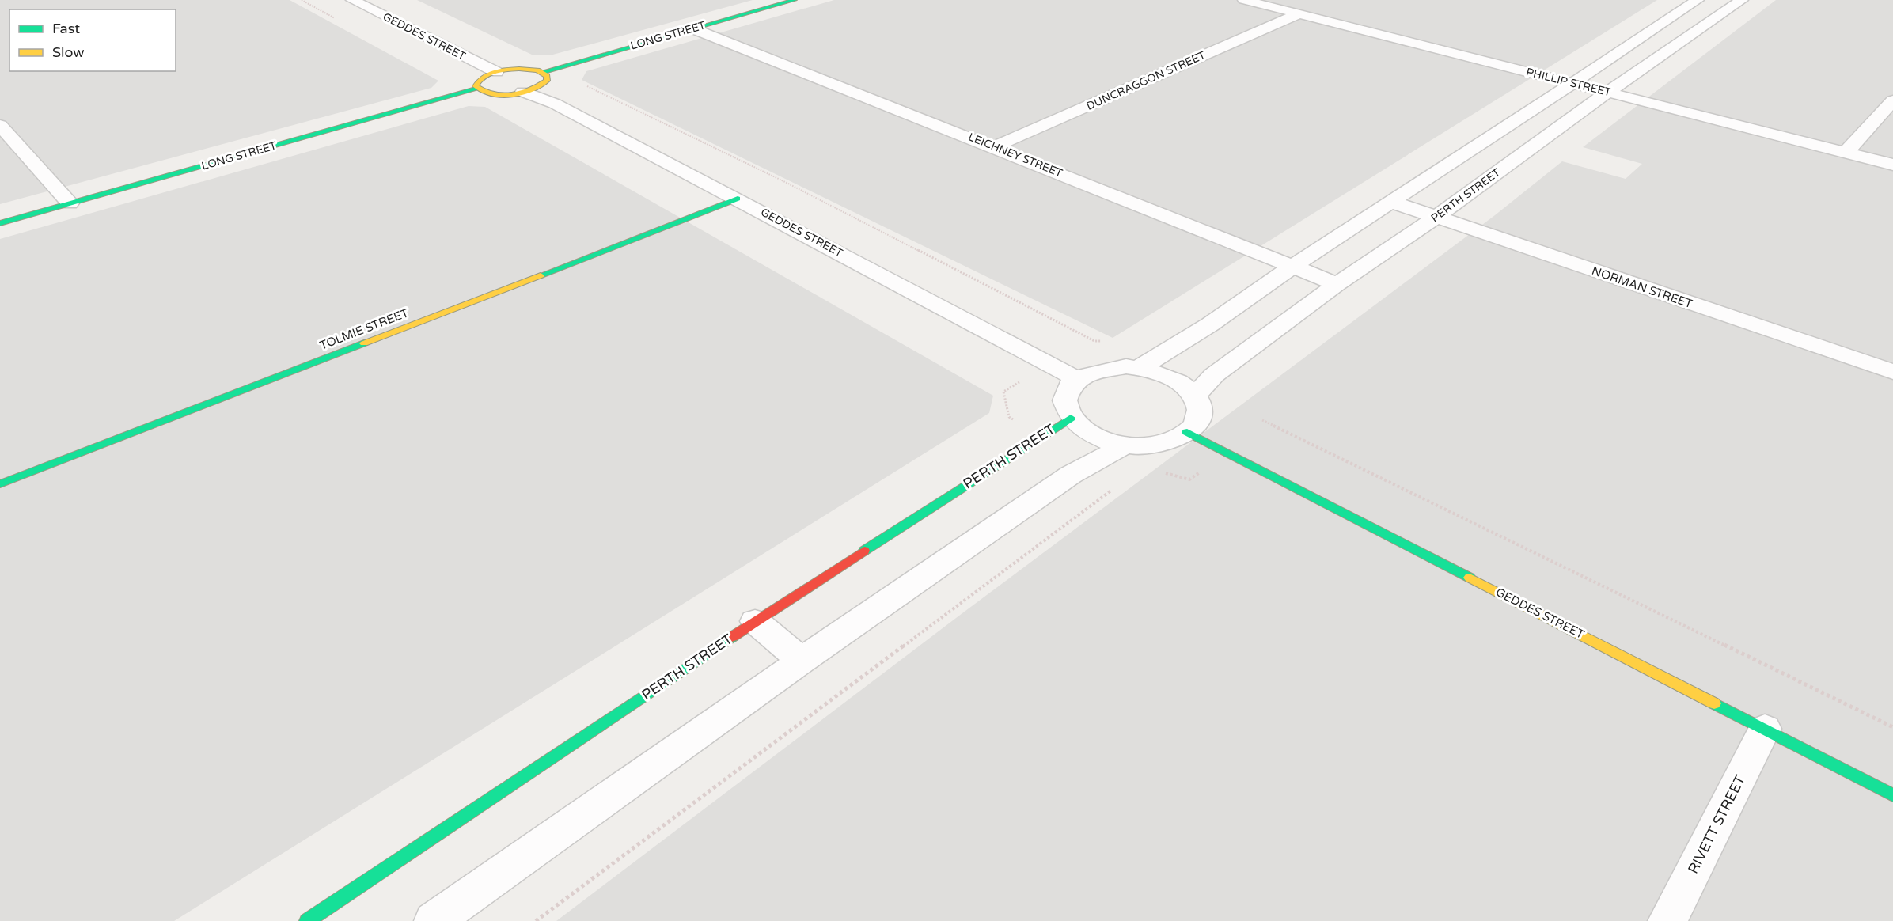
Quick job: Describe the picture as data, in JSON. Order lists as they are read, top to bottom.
{
  "streets": {
    "street": [
      "LONG STREET",
      "GEDDES STREET",
      "DUNCRAGGON STREET",
      "PHILLIP STREET",
      "LEICHNEY STREET",
      "PERTH STREET",
      "NORMAN STREET",
      "TOLMIE STREET",
      "RIVETT STREET"
    ]
  },
  "crossings": [
    ["LONG STREET", "LEICHNEY STREET"],
    ["GEDDES STREET", "PERTH STREET"],
    ["GEDDES STREET", "TOLMIE STREET"],
    ["GEDDES STREET", "RIVETT STREET"],
    ["DUNCRAGGON STREET", "PHILLIP STREET"],
    ["DUNCRAGGON STREET", "LEICHNEY STREET"],
    ["PHILLIP STREET", "PERTH STREET"],
    ["LEICHNEY STREET", "PERTH STREET"],
    ["PERTH STREET", "NORMAN STREET"]
  ],
  "legend": ["Fast", "Slow"]
}
